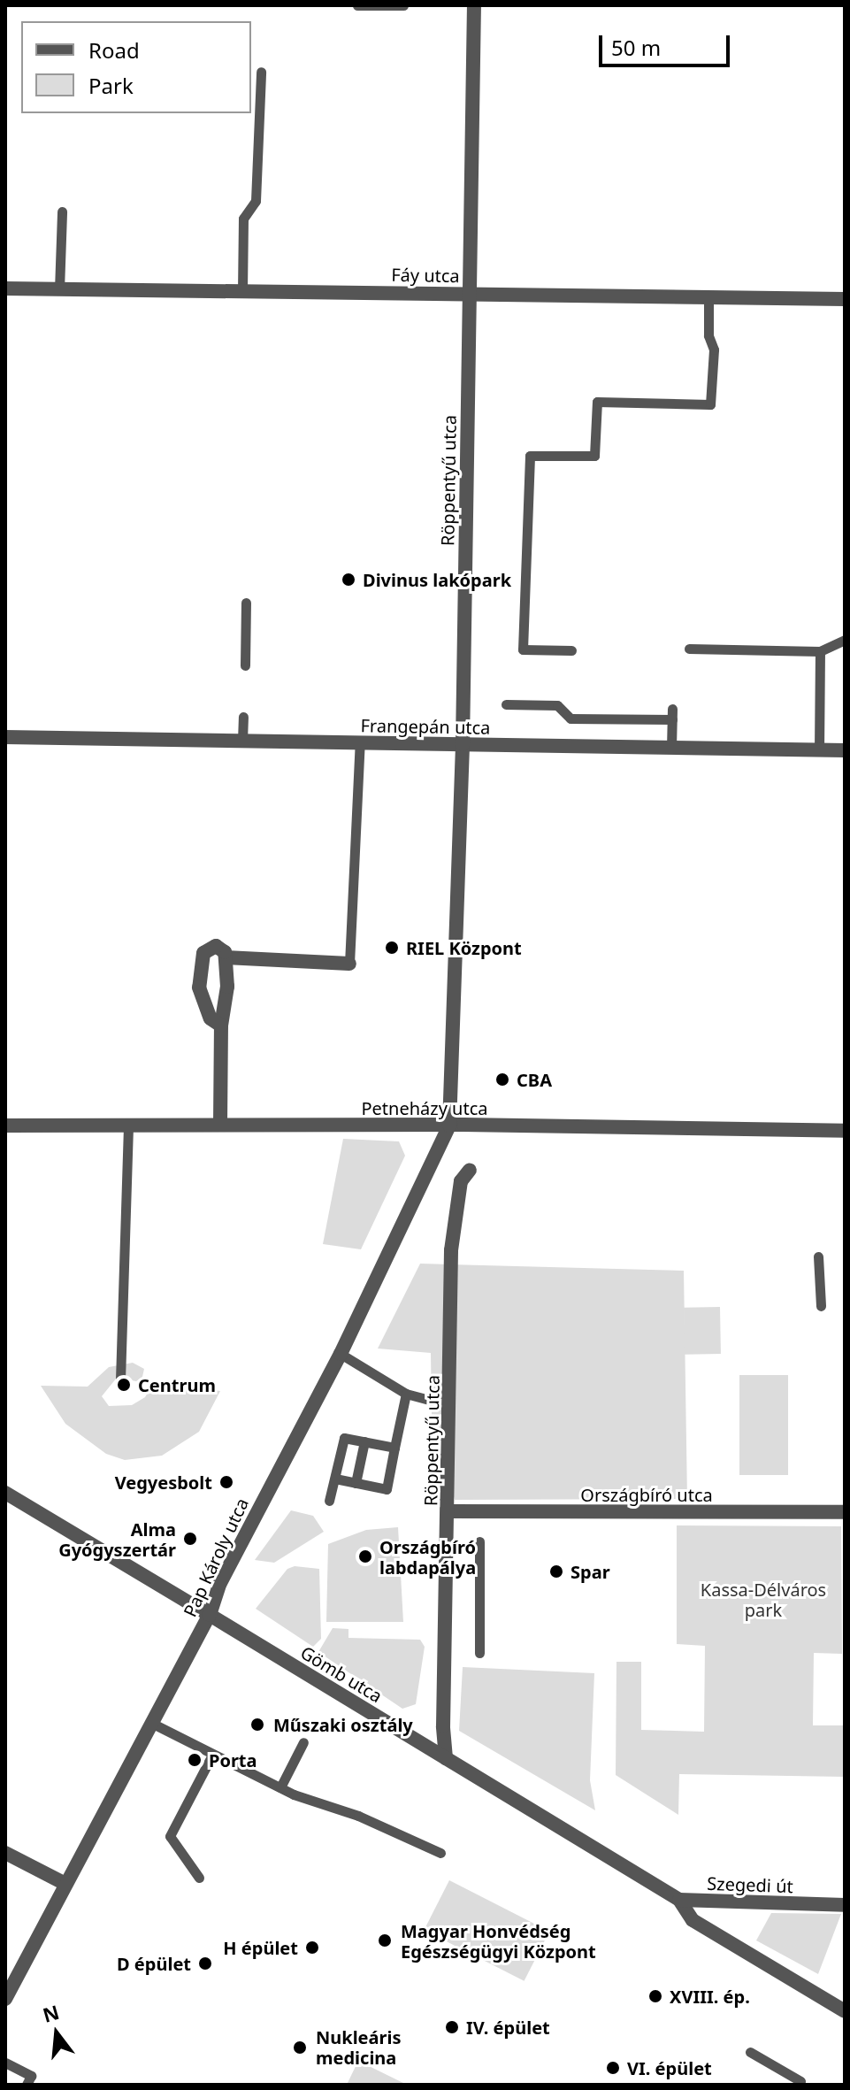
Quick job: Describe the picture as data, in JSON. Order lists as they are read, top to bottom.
{
  "streets": {
    "street": [
      "Fáy utca",
      "Röppentyű utca",
      "Frangepán utca",
      "Petneházy utca",
      "Országbíró utca",
      "Pap Károly utca",
      "Gömb utca",
      "Szegedi út"
    ]
  },
  "crossings": [
    ["Fáy utca", "Röppentyű utca"],
    ["Röppentyű utca", "Frangepán utca"],
    ["Röppentyű utca", "Petneházy utca"],
    ["Röppentyű utca", "Országbíró utca"],
    ["Röppentyű utca", "Pap Károly utca"],
    ["Röppentyű utca", "Gömb utca"],
    ["Petneházy utca", "Pap Károly utca"],
    ["Pap Károly utca", "Gömb utca"],
    ["Gömb utca", "Szegedi út"]
  ],
  "parks": ["Kassa-Délváros park"],
  "places": [
    "Divinus lakópark",
    "RIEL Központ",
    "CBA",
    "Centrum",
    "Vegyesbolt",
    "Alma Gyógyszertár",
    "Országbíró labdapálya",
    "Spar",
    "Műszaki osztály",
    "Porta",
    "Magyar Honvédség Egészségügyi Központ",
    "H épület",
    "D épület",
    "XVIII. ép.",
    "IV. épület",
    "Nukleáris medicina",
    "VI. épület"
  ],
  "legend": ["Road", "Park"],
  "scale_bar": "50 m",
  "north": "top"
}
